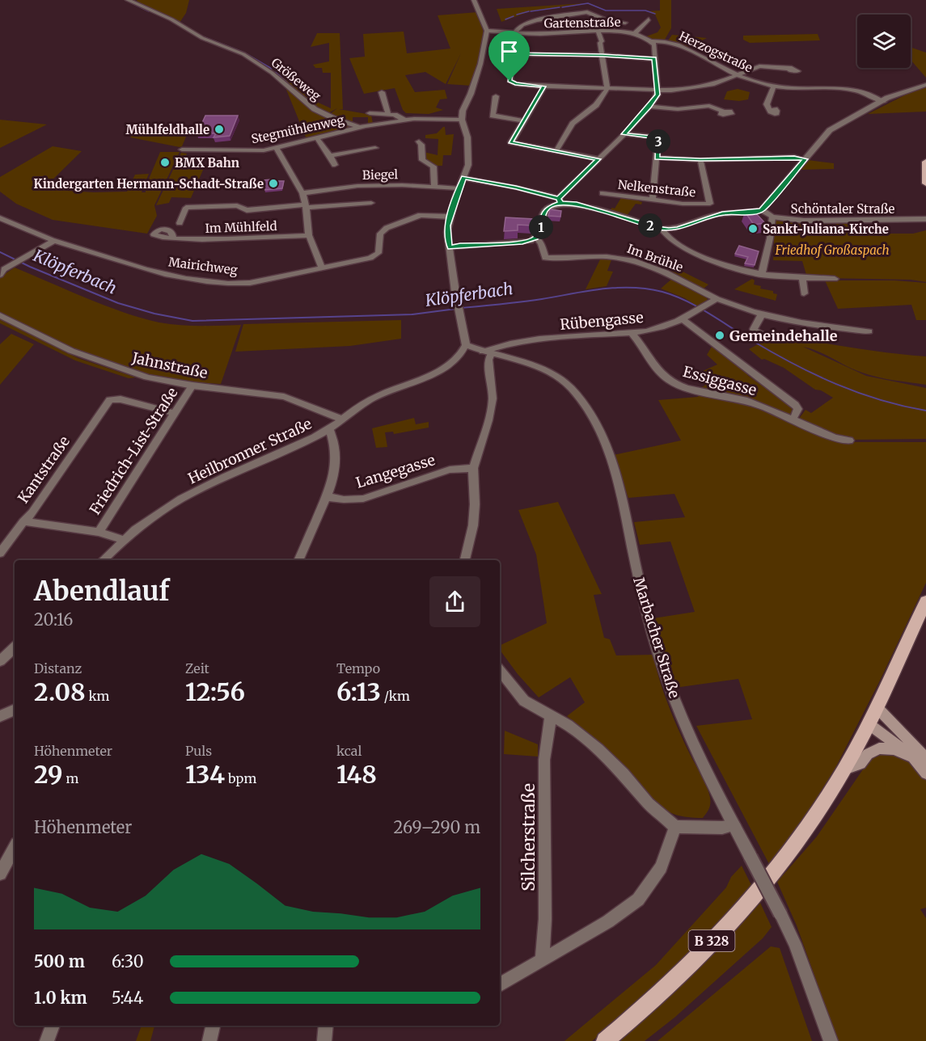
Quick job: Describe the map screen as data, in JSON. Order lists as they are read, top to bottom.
{
  "streets": {
    "main road": ["B 328"],
    "street": [
      "Gartenstraße",
      "Herzogstraße",
      "Größeweg",
      "Stegmühlenweg",
      "Biegel",
      "Nelkenstraße",
      "Schöntaler Straße",
      "Im Mühlfeld",
      "Im Brühle",
      "Mairichweg",
      "Rübengasse",
      "Jahnstraße",
      "Essiggasse",
      "Friedrich-List-Straße",
      "Heilbronner Straße",
      "Kantstraße",
      "Langegasse",
      "Marbacher Straße",
      "Silcherstraße"
    ]
  },
  "crossings": [
    ["Gartenstraße", "Herzogstraße"],
    ["Größeweg", "Stegmühlenweg"],
    ["Im Brühle", "Rübengasse"],
    ["Rübengasse", "Essiggasse"],
    ["Rübengasse", "Marbacher Straße"],
    ["Jahnstraße", "Friedrich-List-Straße"],
    ["Jahnstraße", "Heilbronner Straße"],
    ["Friedrich-List-Straße", "Kantstraße"],
    ["Heilbronner Straße", "Marbacher Straße"]
  ],
  "water": ["Klöpferbach"],
  "parks": ["Friedhof Großaspach"],
  "places": [
    "Mühlfeldhalle",
    "BMX Bahn",
    "Kindergarten Hermann-Schadt-Straße",
    "Sankt-Juliana-Kirche",
    "Gemeindehalle"
  ],
  "page": {
    "pins": ["3", "2", "1"],
    "heading": ["Abendlauf", "20:16"],
    "stats": [
      ["Distanz", "2.08 km"],
      ["Zeit", "12:56"],
      ["Tempo", "6:13 /km"],
      ["Höhenmeter", "29 m"],
      ["Puls", "134 bpm"],
      ["kcal", "148"]
    ],
    "chart": ["Höhenmeter", "269–290 m"],
    "list": [
      {
        "name": "500 m",
        "note": "6:30"
      },
      {
        "name": "1.0 km",
        "note": "5:44"
      }
    ]
  }
}
